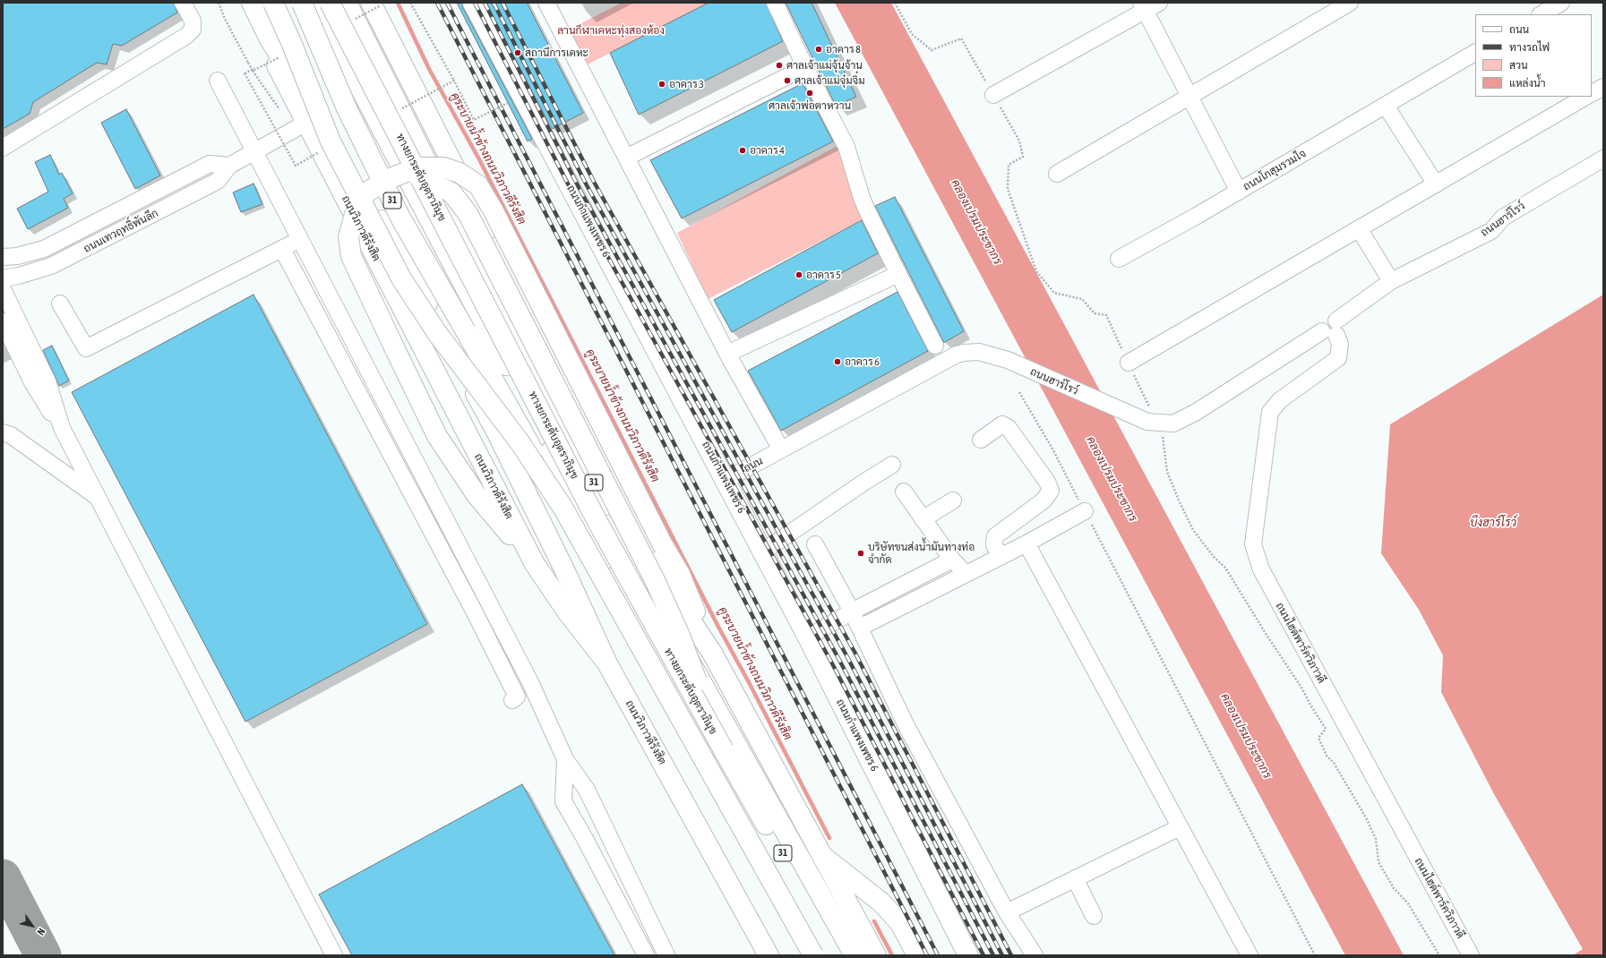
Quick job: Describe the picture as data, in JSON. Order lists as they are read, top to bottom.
{
  "streets": {
    "main road": [
      "ทางยกระดับอุตราภิมุข",
      "31",
      "ถนนกำแพงเพชร 6",
      "ถนนวิภาวดีรังสิต"
    ],
    "street": [
      "ถนนโกสุมรวมใจ",
      "ถนนฮาร์โรว์",
      "ถนนเทวฤทธิ์พันลึก",
      "ถนน",
      "ถนนไฮด์พาร์ควิภาวดี"
    ]
  },
  "crossings": [
    ["ถนนฮาร์โรว์", "ถนน"],
    ["ถนนฮาร์โรว์", "ถนนไฮด์พาร์ควิภาวดี"],
    ["ถนนกำแพงเพชร 6", "ถนน"],
    ["ถนนวิภาวดีรังสิต", "ถนนเทวฤทธิ์พันลึก"]
  ],
  "water": ["คูระบายน้ำข้างถนนวิภาวดีรังสิต", "คลองเปรมประชากร", "บึงฮาร์โรว์"],
  "parks": ["ลานกีฬาเคหะทุ่งสองห้อง"],
  "places": [
    "อาคาร 8",
    "สถานีการเคหะ",
    "ศาลเจ้าแม่จุ้นจ้าน",
    "ศาลเจ้าแม่จุ๋มจิ๋ม",
    "อาคาร 3",
    "ศาลเจ้าพ่อตาหวาน",
    "อาคาร 4",
    "อาคาร 5",
    "อาคาร 6",
    "บริษัทขนส่งน้ำมันทางท่อ จำกัด"
  ],
  "legend": [
    "ถนน",
    "ทางรถไฟ",
    "สวน",
    "แหล่งน้ำ"
  ],
  "north": "bottom right"
}
